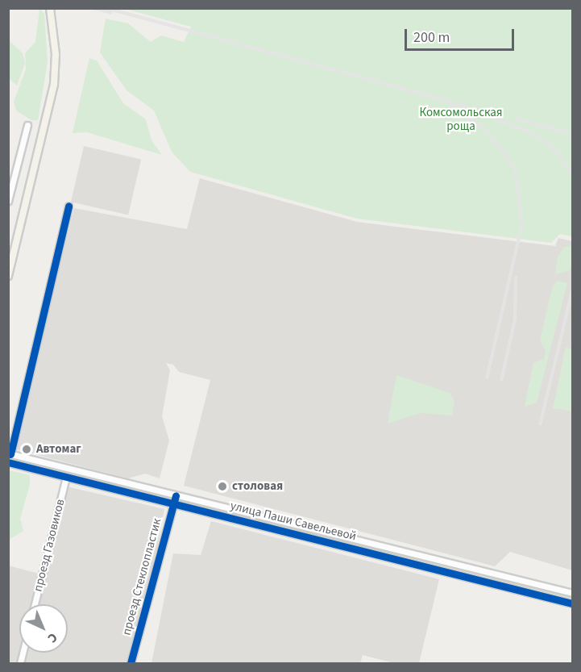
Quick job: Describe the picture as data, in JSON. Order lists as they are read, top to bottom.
{
  "streets": {
    "street": ["улица Паши Савельевой", "проезд Газовиков", "проезд Стеклопластик"]
  },
  "crossings": [
    ["улица Паши Савельевой", "проезд Газовиков"],
    ["улица Паши Савельевой", "проезд Стеклопластик"]
  ],
  "parks": ["Комсомольская роща"],
  "places": ["Автомаг", "столовая"],
  "scale_bar": "200 m",
  "north": "bottom right"
}
